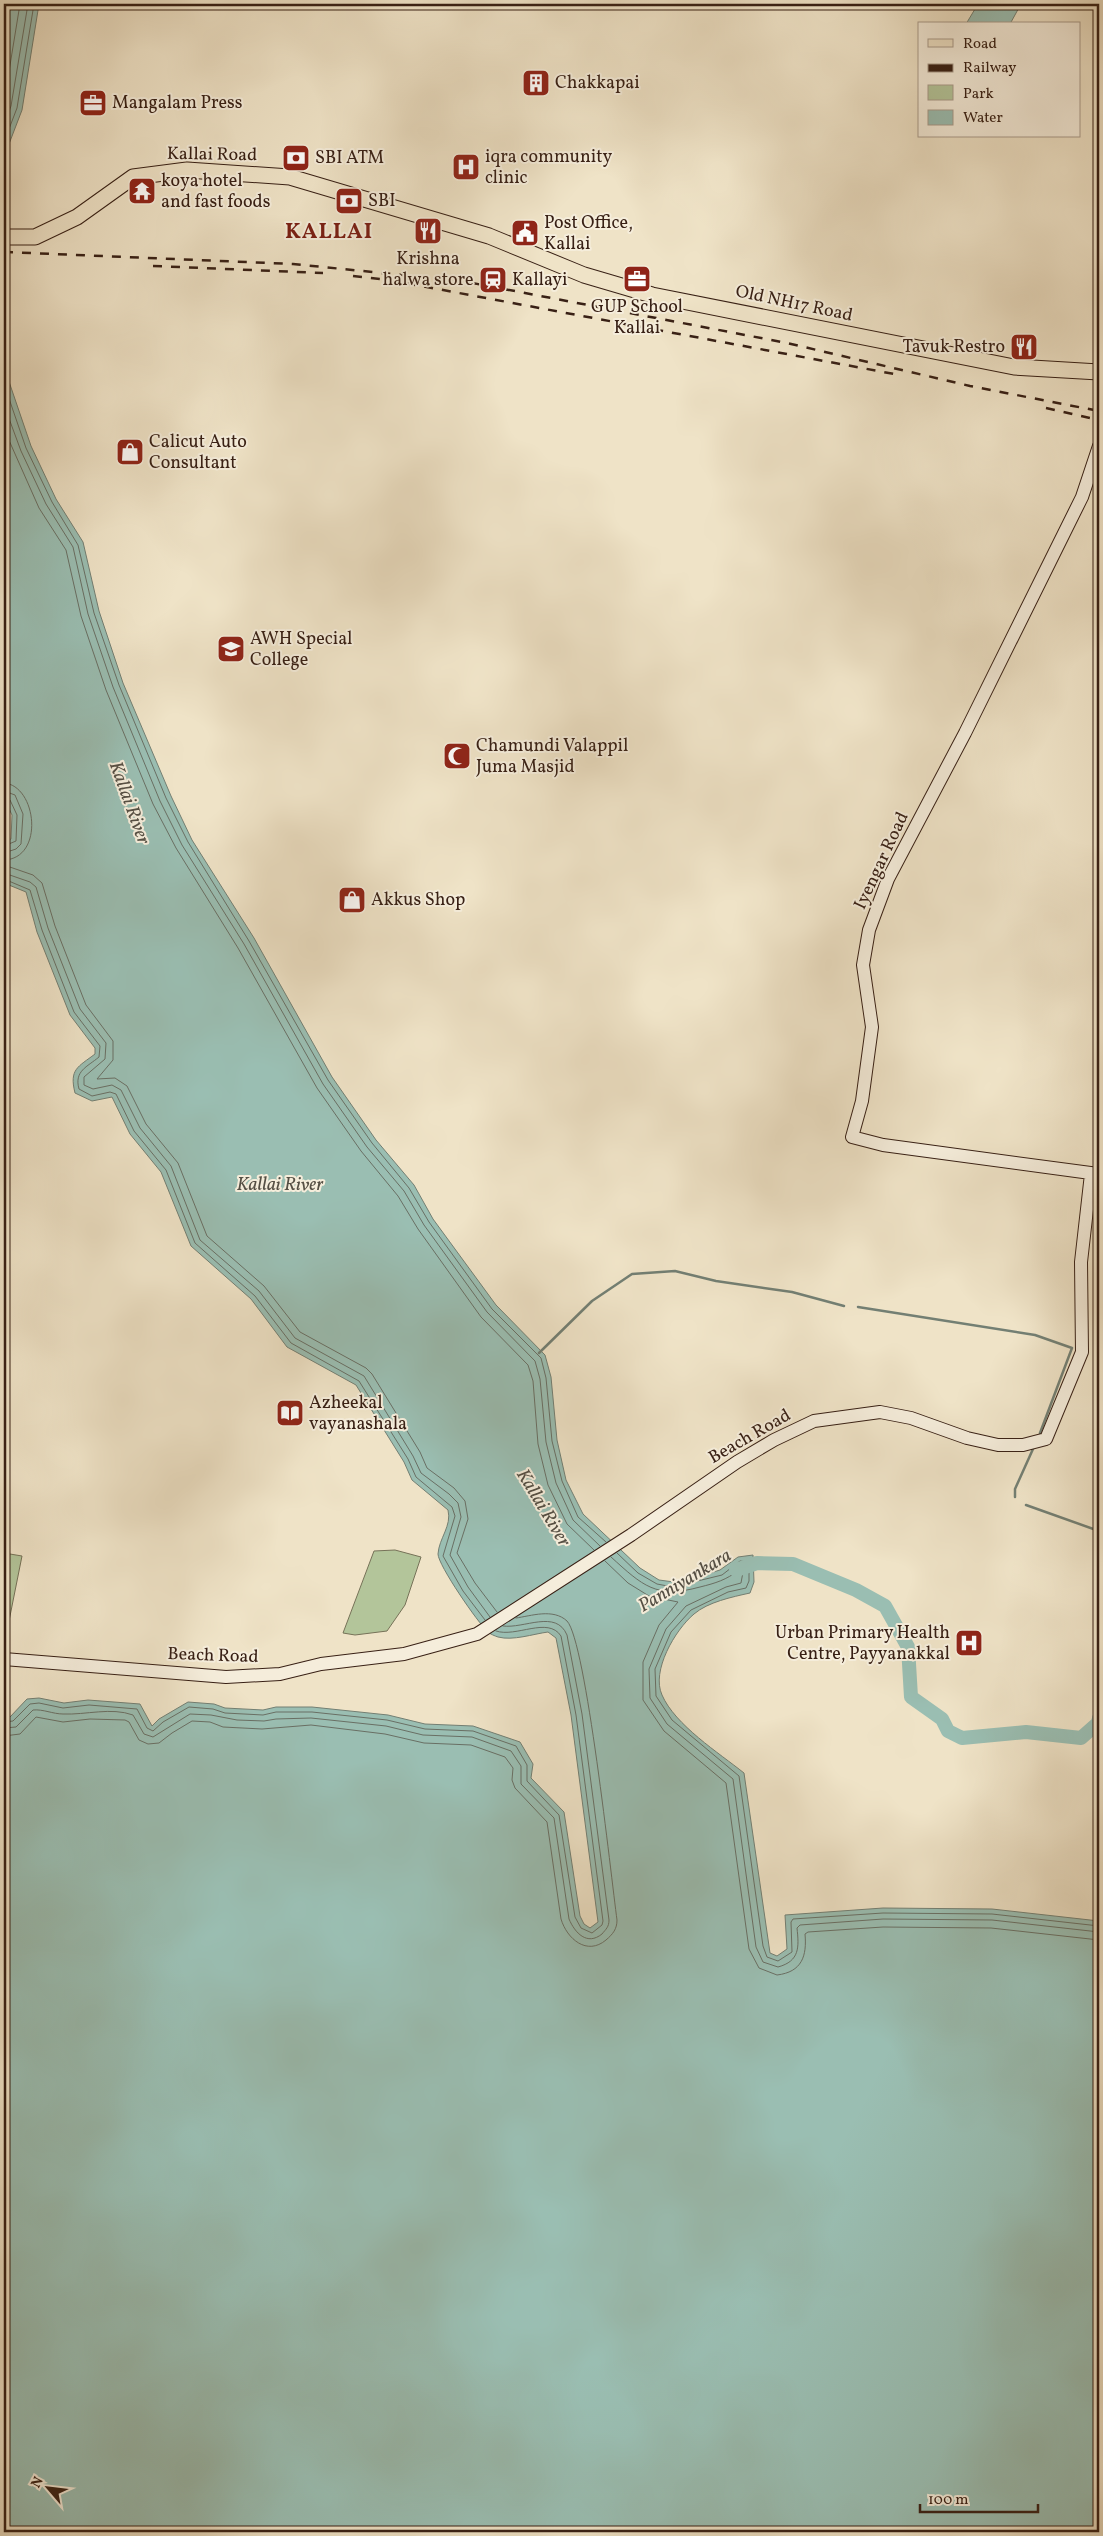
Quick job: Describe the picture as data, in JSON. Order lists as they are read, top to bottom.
{
  "streets": {
    "main road": [
      "Kallai Road",
      "Old NH17 Road",
      "Iyengar Road",
      "Beach Road"
    ]
  },
  "crossings": [
    ["Kallai Road", "Old NH17 Road"],
    ["Iyengar Road", "Beach Road"]
  ],
  "districts": ["KALLAI"],
  "water": ["Kallai River", "Panniyankara"],
  "places": {
    "building": ["Chakkapai"],
    "office": ["Mangalam Press", "GUP School Kallai"],
    "bank": ["SBI ATM", "SBI"],
    "hospital": ["iqra community clinic", "Urban Primary Health Centre, Payyanakkal"],
    "temple": ["koya hotel and fast foods"],
    "restaurant": ["Krishna halwa store", "Tavuk Restro"],
    "public building": ["Post Office, Kallai"],
    "station": ["Kallayi"],
    "shop": ["Calicut Auto Consultant", "Akkus Shop"],
    "school or university": ["AWH Special College"],
    "mosque": ["Chamundi Valappil Juma Masjid"],
    "library": ["Azheekal vayanashala"]
  },
  "legend": [
    "Road",
    "Railway",
    "Park",
    "Water"
  ],
  "scale_bar": "100 m",
  "north": "top left"
}
